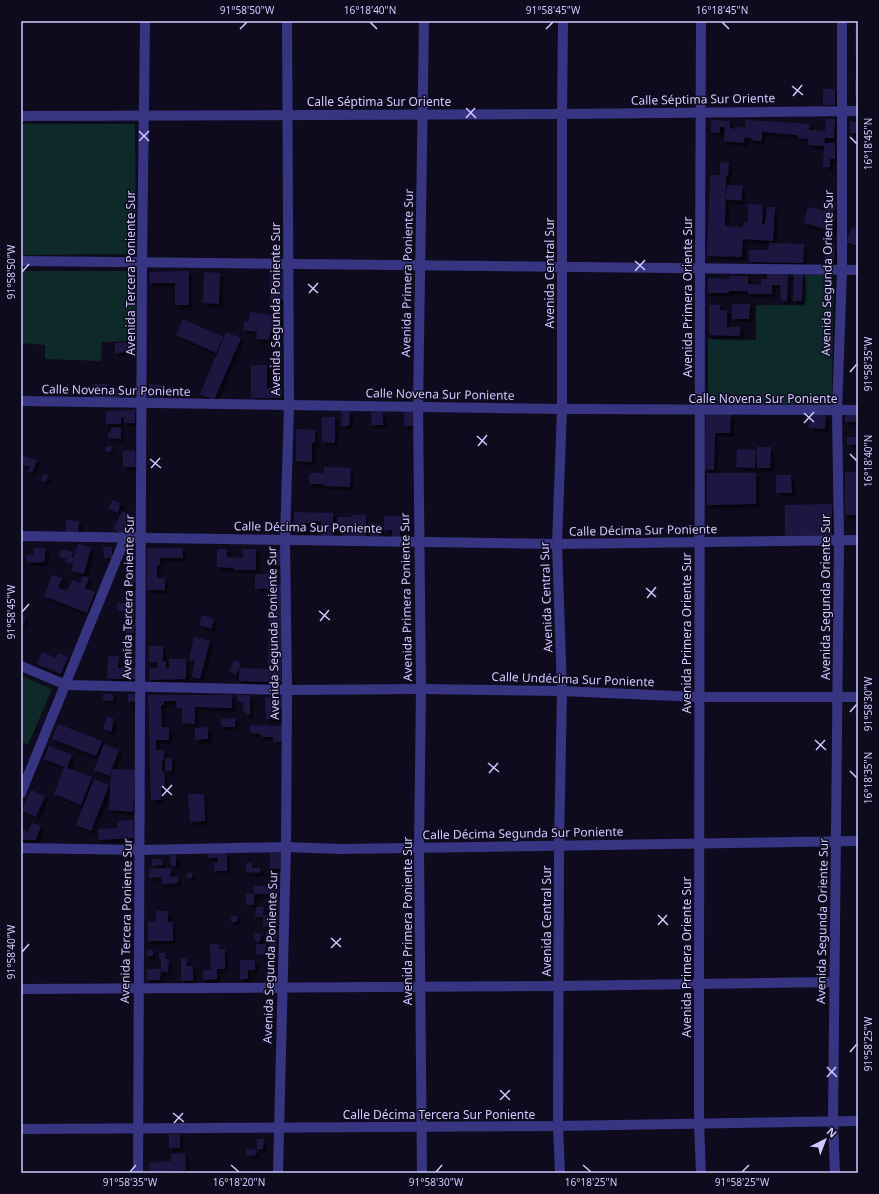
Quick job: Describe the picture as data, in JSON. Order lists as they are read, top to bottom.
{
  "streets": {
    "street": [
      "Calle Séptima Sur Oriente",
      "Avenida Tercera Poniente Sur",
      "Avenida Primera Poniente Sur",
      "Avenida Central Sur",
      "Avenida Segunda Oriente Sur",
      "Avenida Primera Oriente Sur",
      "Avenida Segunda Poniente Sur",
      "Calle Novena Sur Poniente",
      "Calle Décima Sur Poniente",
      "Calle Undécima Sur Poniente",
      "Calle Décima Segunda Sur Poniente",
      "Calle Décima Tercera Sur Poniente"
    ]
  },
  "crossings": [
    ["Calle Séptima Sur Oriente", "Avenida Tercera Poniente Sur"],
    ["Calle Séptima Sur Oriente", "Avenida Primera Poniente Sur"],
    ["Calle Séptima Sur Oriente", "Avenida Central Sur"],
    ["Calle Séptima Sur Oriente", "Avenida Segunda Oriente Sur"],
    ["Calle Séptima Sur Oriente", "Avenida Primera Oriente Sur"],
    ["Calle Séptima Sur Oriente", "Avenida Segunda Poniente Sur"],
    ["Avenida Tercera Poniente Sur", "Calle Novena Sur Poniente"],
    ["Avenida Tercera Poniente Sur", "Calle Décima Sur Poniente"],
    ["Avenida Tercera Poniente Sur", "Calle Undécima Sur Poniente"],
    ["Avenida Tercera Poniente Sur", "Calle Décima Segunda Sur Poniente"],
    ["Avenida Tercera Poniente Sur", "Calle Décima Tercera Sur Poniente"],
    ["Avenida Primera Poniente Sur", "Calle Novena Sur Poniente"],
    ["Avenida Primera Poniente Sur", "Calle Décima Sur Poniente"],
    ["Avenida Primera Poniente Sur", "Calle Undécima Sur Poniente"],
    ["Avenida Primera Poniente Sur", "Calle Décima Segunda Sur Poniente"],
    ["Avenida Primera Poniente Sur", "Calle Décima Tercera Sur Poniente"],
    ["Avenida Central Sur", "Calle Novena Sur Poniente"],
    ["Avenida Central Sur", "Calle Décima Sur Poniente"],
    ["Avenida Central Sur", "Calle Undécima Sur Poniente"],
    ["Avenida Central Sur", "Calle Décima Segunda Sur Poniente"],
    ["Avenida Central Sur", "Calle Décima Tercera Sur Poniente"],
    ["Avenida Segunda Oriente Sur", "Calle Novena Sur Poniente"],
    ["Avenida Segunda Oriente Sur", "Calle Décima Sur Poniente"],
    ["Avenida Segunda Oriente Sur", "Calle Undécima Sur Poniente"],
    ["Avenida Segunda Oriente Sur", "Calle Décima Segunda Sur Poniente"],
    ["Avenida Segunda Oriente Sur", "Calle Décima Tercera Sur Poniente"],
    ["Avenida Primera Oriente Sur", "Calle Novena Sur Poniente"],
    ["Avenida Primera Oriente Sur", "Calle Décima Sur Poniente"],
    ["Avenida Primera Oriente Sur", "Calle Undécima Sur Poniente"],
    ["Avenida Primera Oriente Sur", "Calle Décima Segunda Sur Poniente"],
    ["Avenida Primera Oriente Sur", "Calle Décima Tercera Sur Poniente"],
    ["Avenida Segunda Poniente Sur", "Calle Novena Sur Poniente"],
    ["Avenida Segunda Poniente Sur", "Calle Décima Sur Poniente"],
    ["Avenida Segunda Poniente Sur", "Calle Undécima Sur Poniente"],
    ["Avenida Segunda Poniente Sur", "Calle Décima Segunda Sur Poniente"],
    ["Avenida Segunda Poniente Sur", "Calle Décima Tercera Sur Poniente"]
  ],
  "north": "top right",
  "coordinates": [
    "91°58'50\"W",
    "16°18'40\"N",
    "91°58'45\"W",
    "16°18'45\"N",
    "91°58'35\"W",
    "91°58'30\"W",
    "16°18'35\"N",
    "91°58'40\"W",
    "91°58'25\"W",
    "16°18'20\"N",
    "16°18'25\"N"
  ]
}
